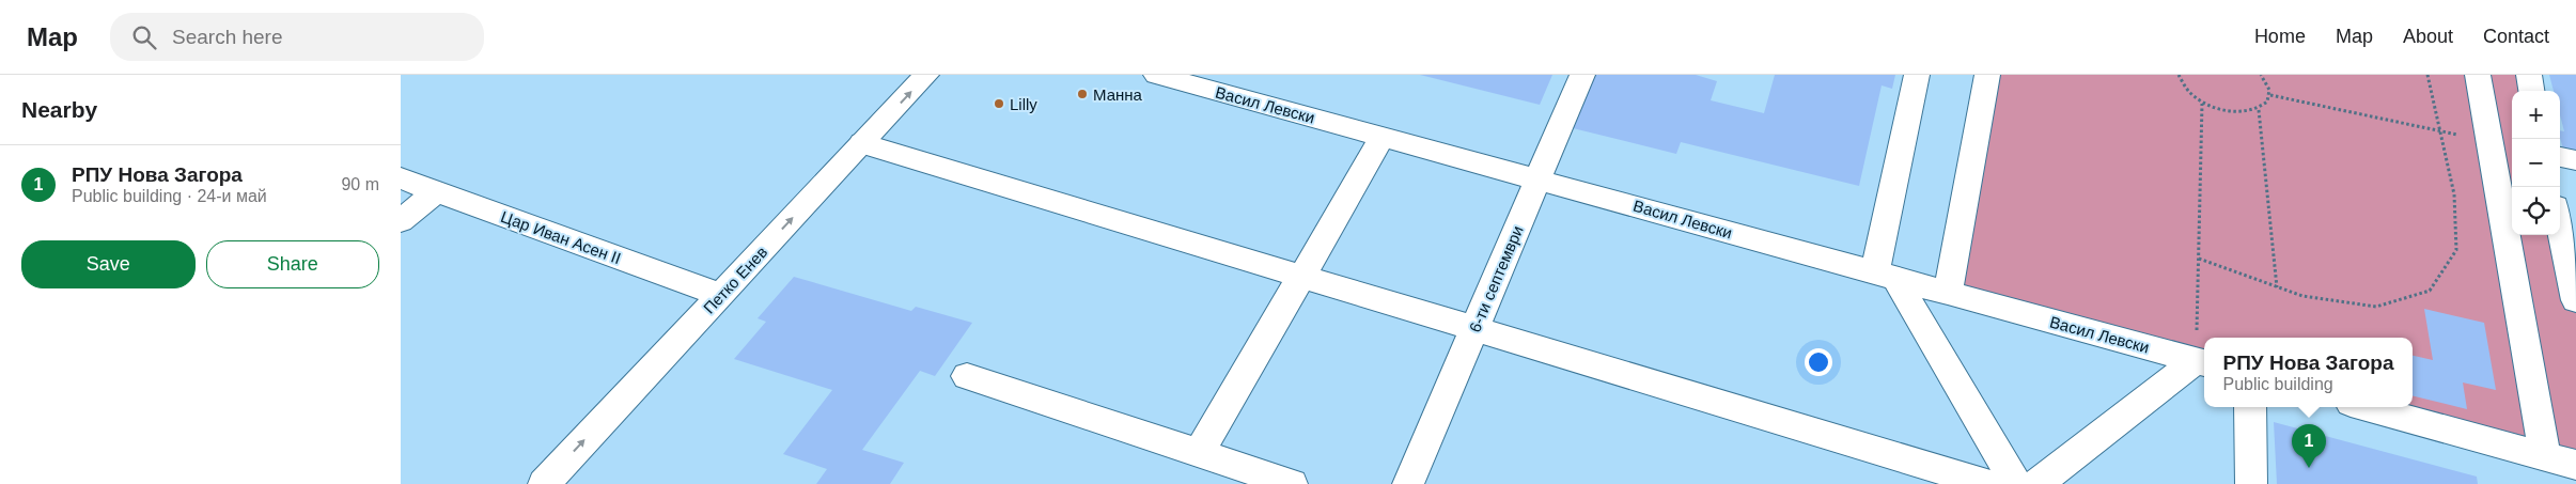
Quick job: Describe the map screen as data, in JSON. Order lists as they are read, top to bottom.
{
  "streets": {
    "street": [
      "Васил Левски",
      "Цар Иван Асен II",
      "6-ти септември",
      "Петко Енев"
    ]
  },
  "crossings": [
    ["Васил Левски", "6-ти септември"],
    ["Цар Иван Асен II", "Петко Енев"]
  ],
  "one_way": ["Петко Енев"],
  "places": ["Манна", "Lilly"],
  "page": {
    "header": "Map",
    "search": "Search here",
    "nav": [
      "Home",
      "Map",
      "About",
      "Contact"
    ],
    "heading": "Nearby",
    "map_buttons": ["+", "−"],
    "list": [
      {
        "mark": "1",
        "name": "РПУ Нова Загора",
        "note": "Public building · 24-и май",
        "value": "90 m"
      }
    ],
    "buttons": ["Save", "Share"],
    "popup": ["РПУ Нова Загора", "Public building"],
    "pins": "1"
  }
}
